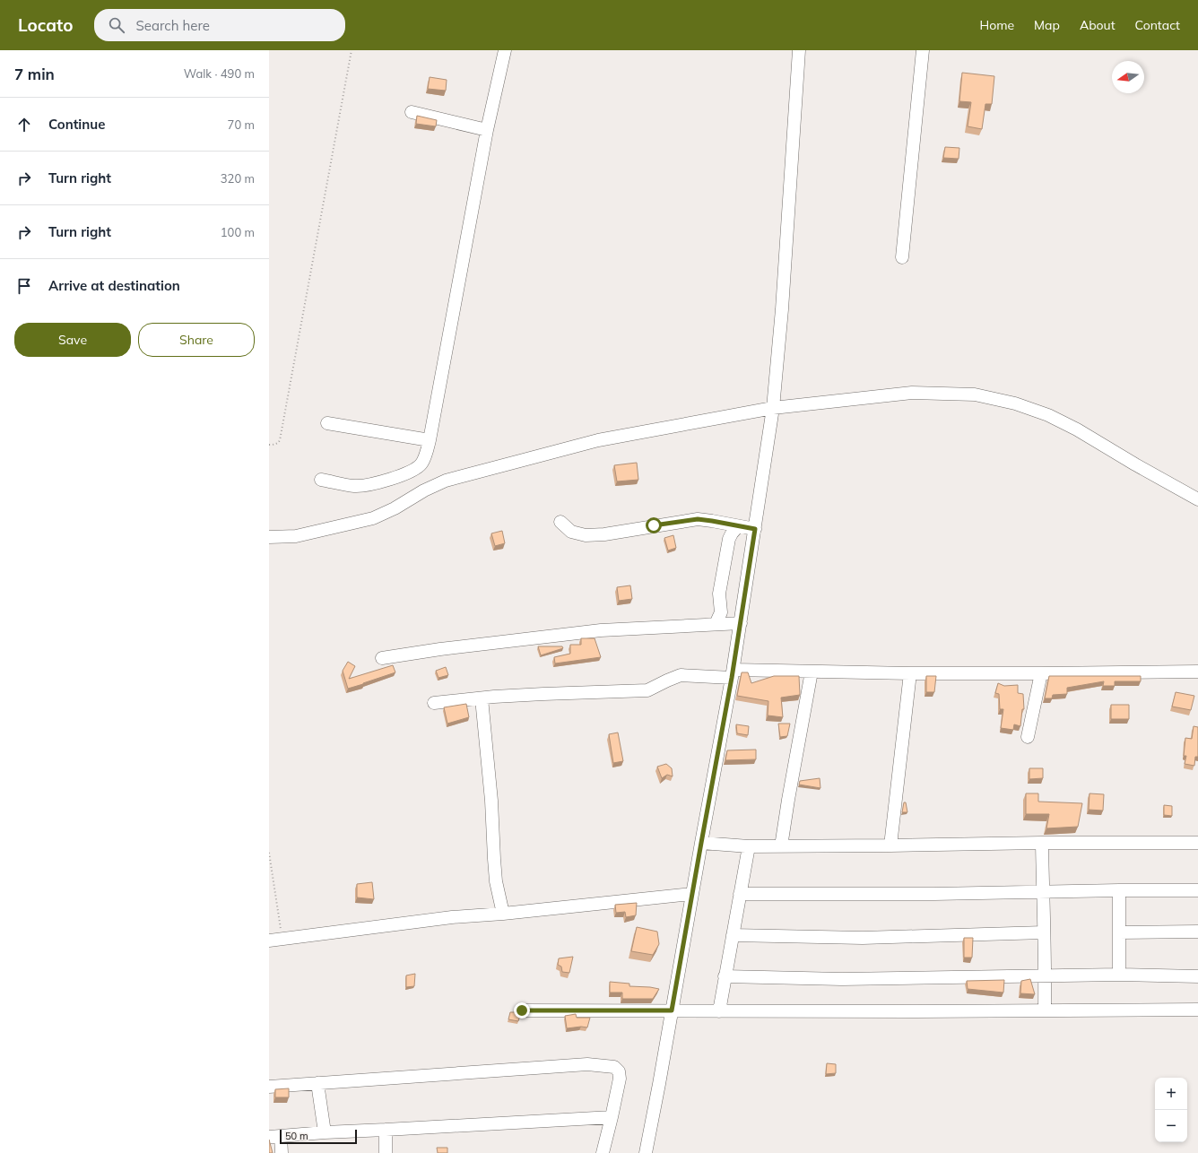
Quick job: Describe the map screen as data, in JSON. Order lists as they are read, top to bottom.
{
  "scale_bar": "50 m",
  "north": "left",
  "page": {
    "header": "Locato",
    "search": "Search here",
    "nav": [
      "Home",
      "Map",
      "About",
      "Contact"
    ],
    "heading": ["7 min", "Walk · 490 m"],
    "list": [
      ["Continue", "70 m"],
      ["Turn right", "320 m"],
      ["Turn right", "100 m"],
      "Arrive at destination"
    ],
    "buttons": ["Save", "Share"],
    "map_buttons": ["+", "−"],
    "scale": "50 m"
  }
}
